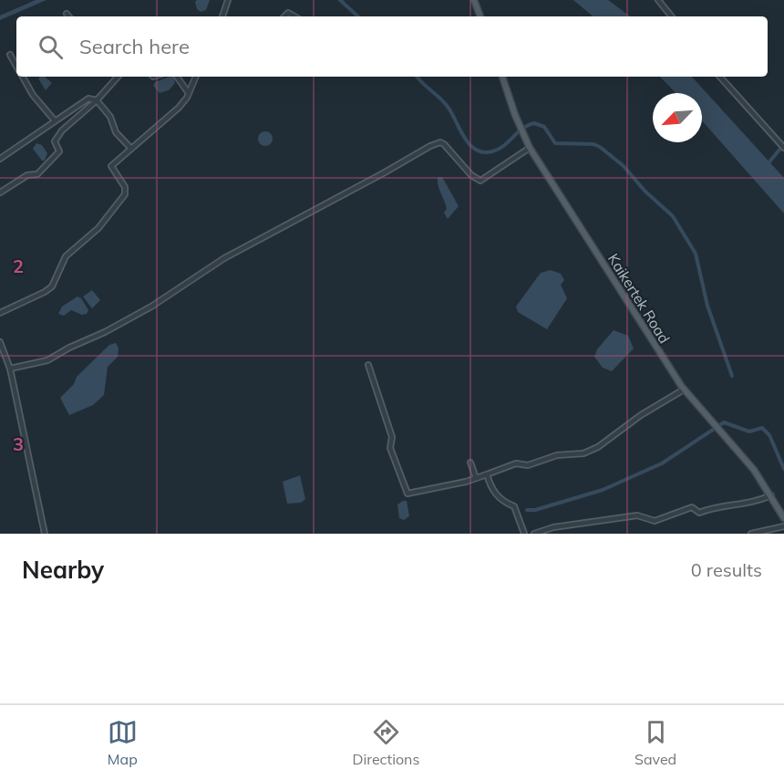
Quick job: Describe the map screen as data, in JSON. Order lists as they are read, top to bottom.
{
  "streets": {
    "main road": ["Kaikertek Road"]
  },
  "north": "bottom left",
  "page": {
    "search": "Search here",
    "heading": ["Nearby", "0 results"],
    "nav": ["Map", "Directions", "Saved"]
  },
  "grid": {
    "rows": ["2", "3"]
  }
}
